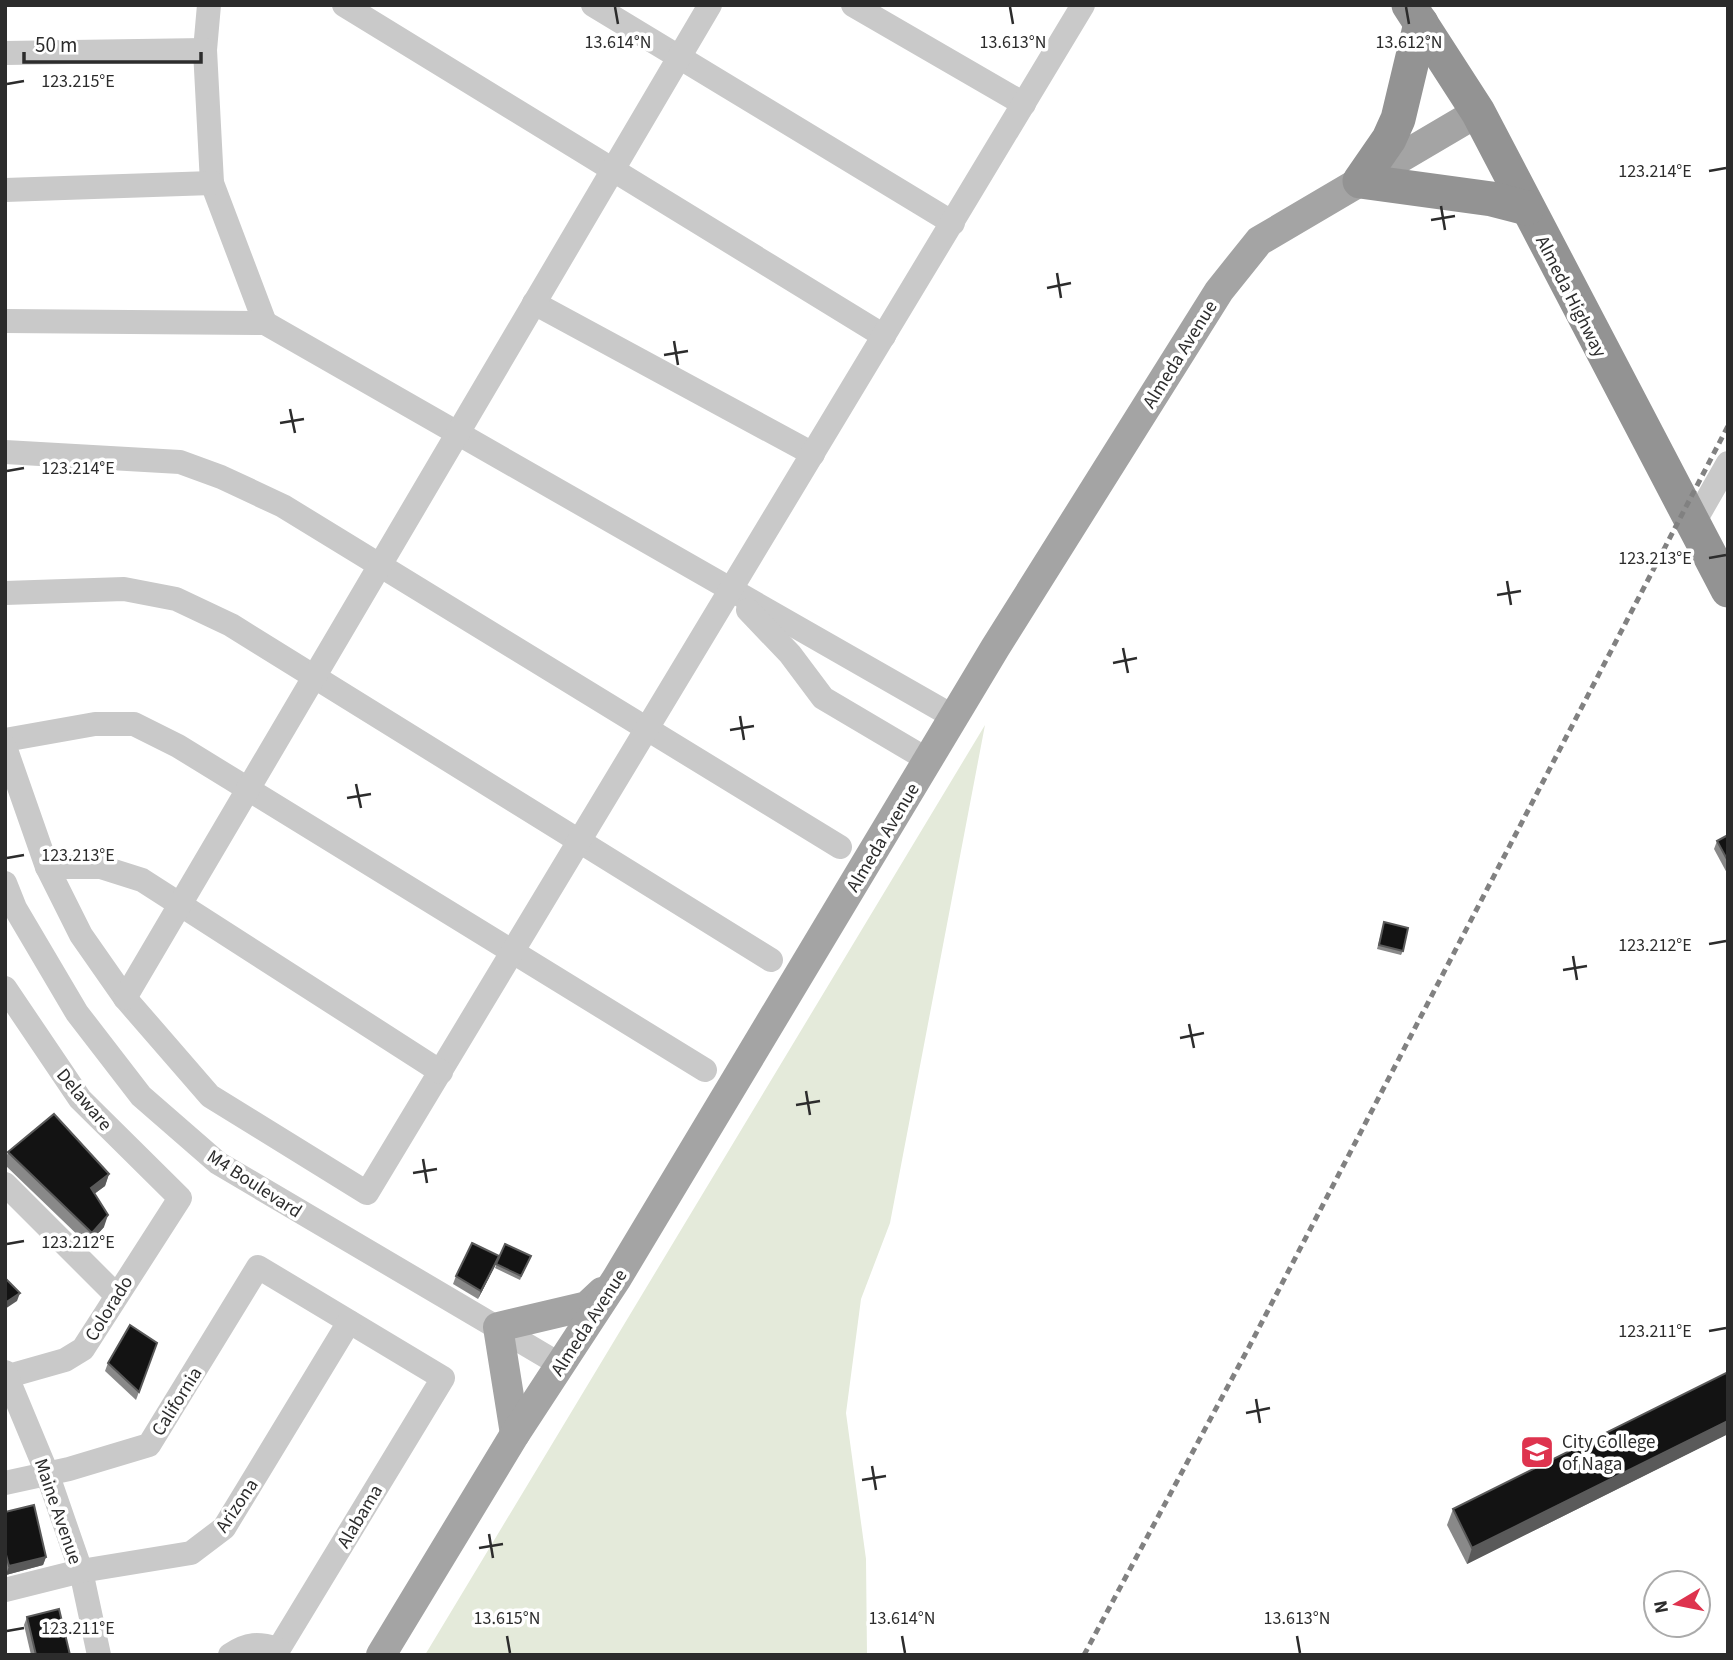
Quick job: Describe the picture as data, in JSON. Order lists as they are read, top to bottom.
{
  "streets": {
    "highway": ["Almeda Highway"],
    "main road": ["Almeda Avenue"],
    "street": [
      "Delaware",
      "M4 Boulevard",
      "Colorado",
      "California",
      "Arizona",
      "Maine Avenue",
      "Alabama"
    ]
  },
  "crossings": [
    ["Almeda Highway", "Almeda Avenue"],
    ["Almeda Avenue", "M4 Boulevard"],
    ["Delaware", "Colorado"],
    ["Colorado", "Maine Avenue"],
    ["California", "Arizona"],
    ["California", "Maine Avenue"],
    ["California", "Alabama"],
    ["Arizona", "Maine Avenue"],
    ["Arizona", "Alabama"]
  ],
  "places": {
    "school or university": ["City College of Naga"]
  },
  "scale_bar": "50 m",
  "north": "left",
  "coordinates": [
    "13.614°N",
    "13.613°N",
    "13.612°N",
    "123.215°E",
    "123.214°E",
    "123.213°E",
    "123.212°E",
    "123.211°E",
    "13.615°N"
  ]
}
